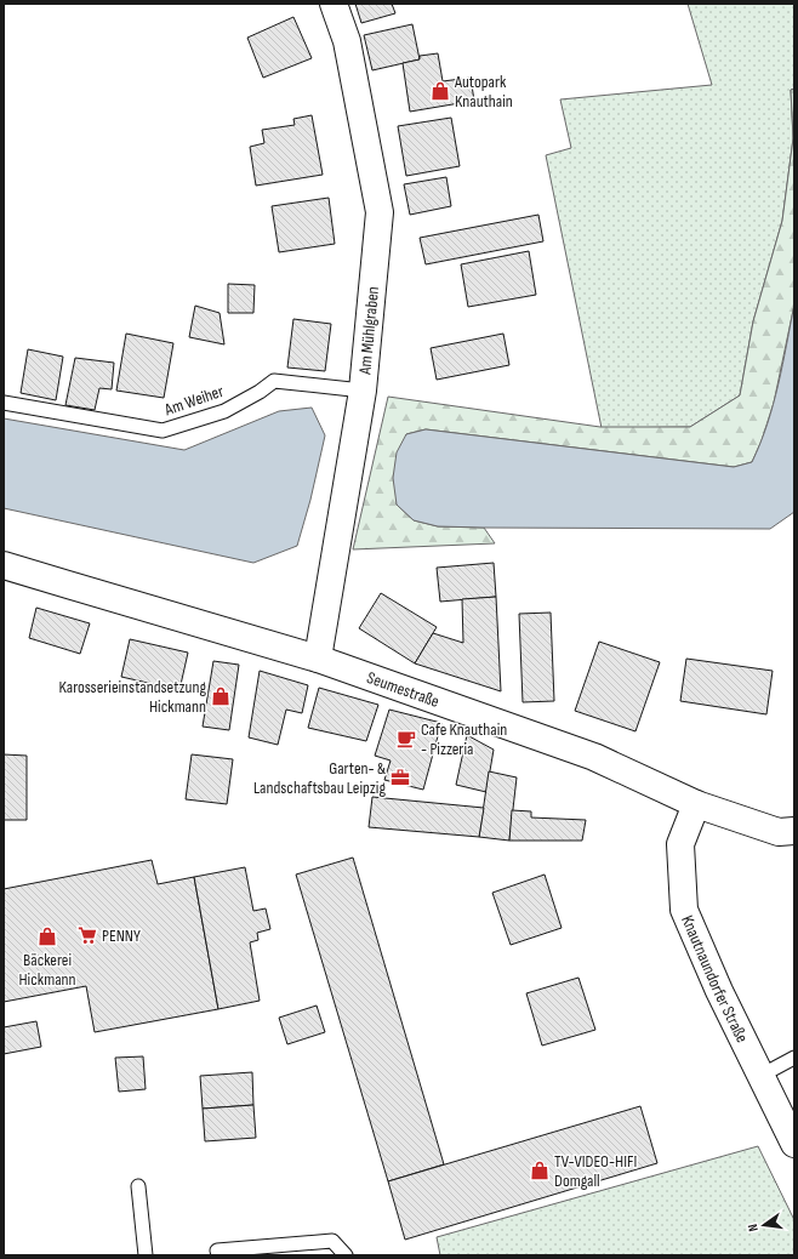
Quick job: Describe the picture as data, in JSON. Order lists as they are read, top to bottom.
{
  "streets": {
    "street": ["Am Mühlgraben", "Seumestraße", "Knautnaundorfer Straße"],
    "lane": ["Am Weiher"]
  },
  "crossings": [
    ["Am Mühlgraben", "Am Weiher"],
    ["Am Mühlgraben", "Seumestraße"],
    ["Seumestraße", "Knautnaundorfer Straße"]
  ],
  "places": {
    "shop": [
      "Autopark Knauthain",
      "Karosserieinstandsetzung Hickmann",
      "Bäckerei Hickmann",
      "TV-VIDEO-HIFI Domgall"
    ],
    "cafe": ["Cafe Knauthain - Pizzeria"],
    "office": ["Garten- & Landschaftsbau Leipzig"],
    "supermarket": ["PENNY"]
  },
  "north": "left"
}
